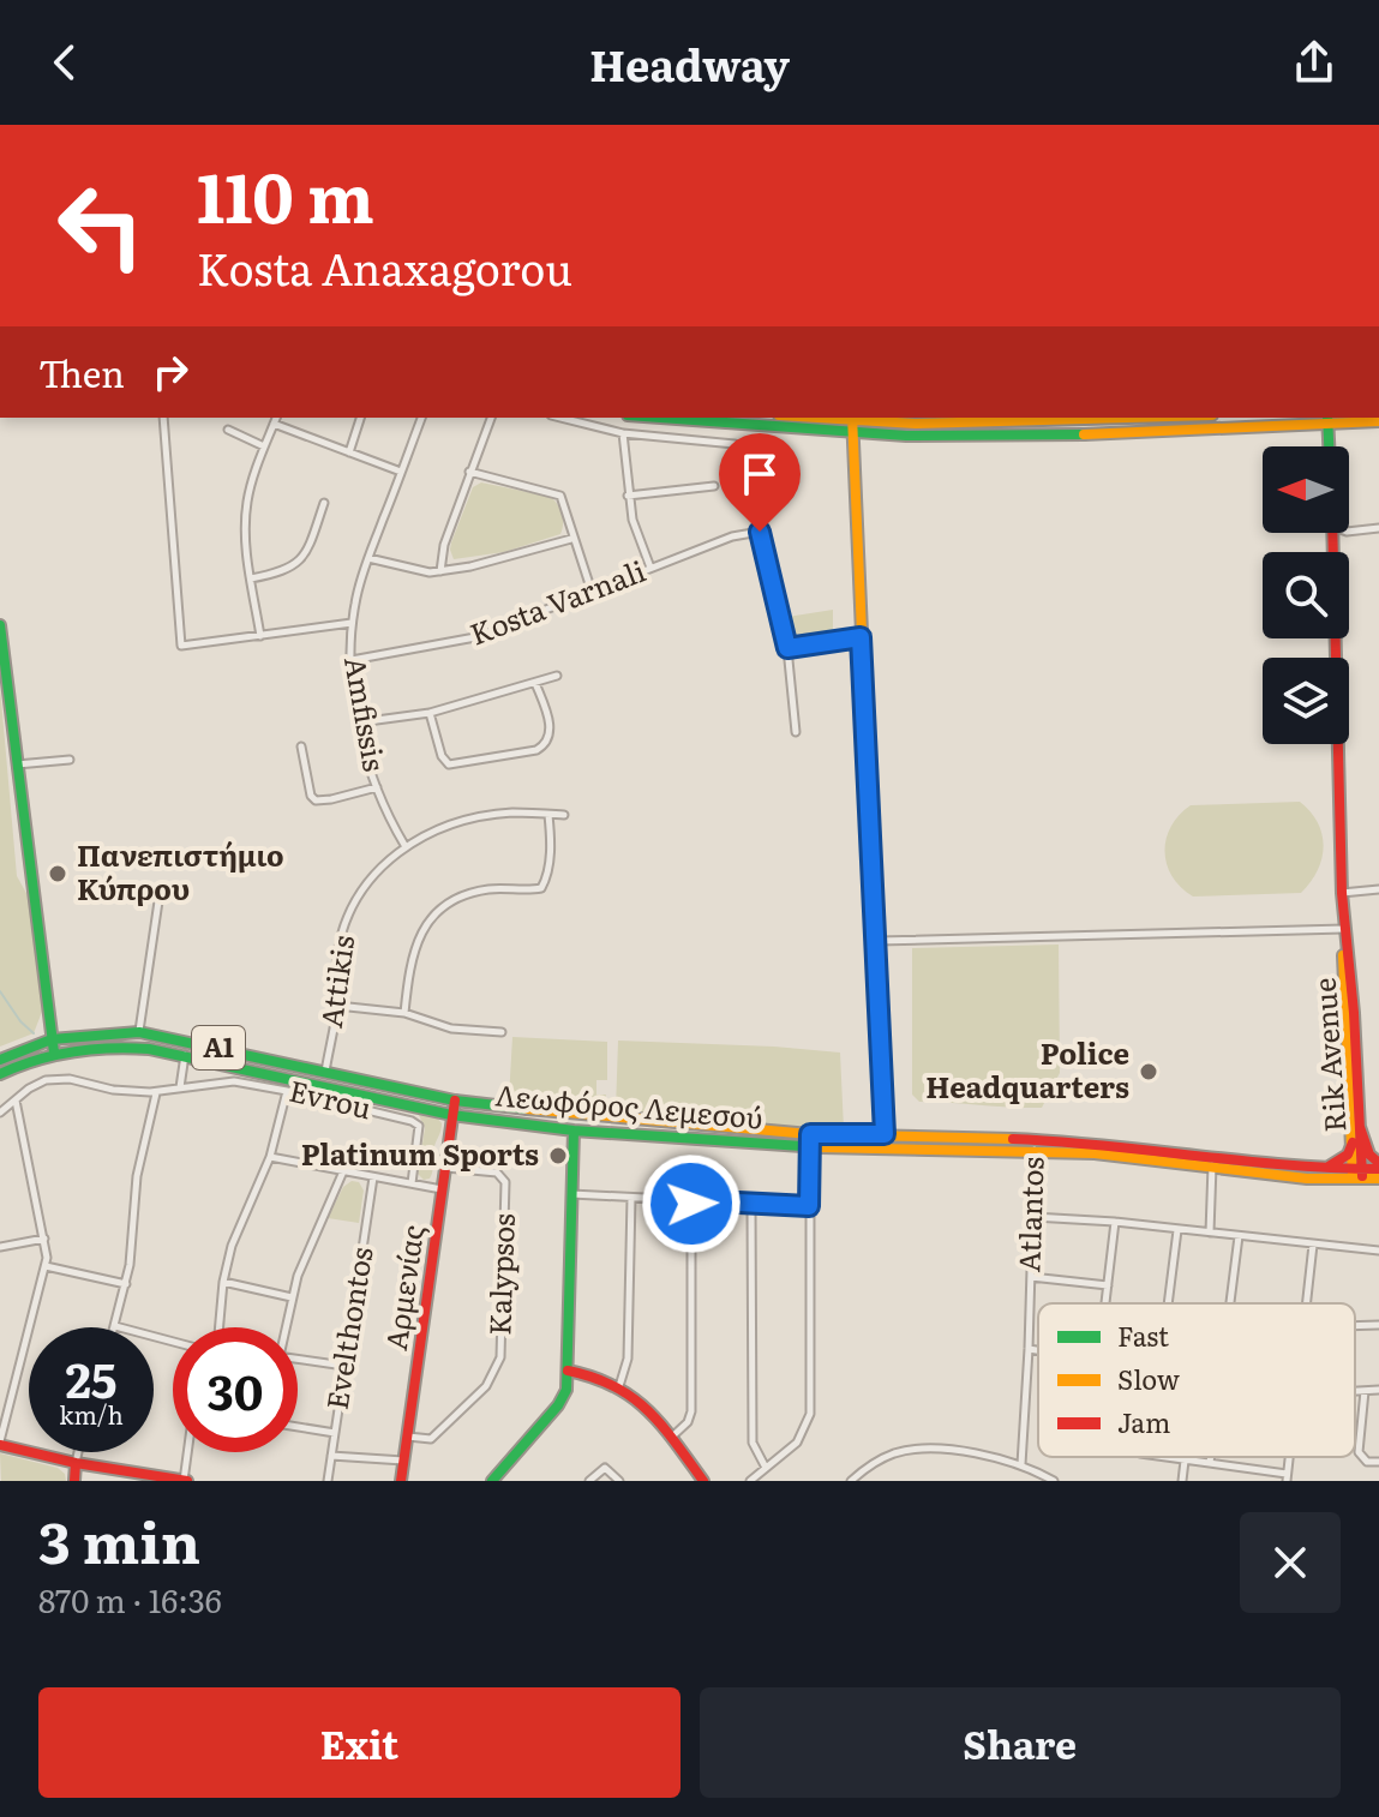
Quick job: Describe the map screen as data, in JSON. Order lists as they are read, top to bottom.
{
  "streets": {
    "main road": [
      "A1",
      "Rik Avenue",
      "Λεωφόρος Λεμεσού",
      "Αρμενίας"
    ],
    "street": [
      "Kosta Varnali",
      "Amfissis",
      "Attikis",
      "Evrou",
      "Atlantos",
      "Kalypsos",
      "Evelthontos"
    ]
  },
  "crossings": [
    ["Kosta Varnali", "Amfissis"],
    ["Amfissis", "Attikis"],
    ["Attikis", "Λεωφόρος Λεμεσού"],
    ["Rik Avenue", "Λεωφόρος Λεμεσού"],
    ["Λεωφόρος Λεμεσού", "Atlantos"],
    ["Λεωφόρος Λεμεσού", "Αρμενίας"],
    ["Kalypsos", "Αρμενίας"]
  ],
  "places": ["Πανεπιστήμιο Κύπρου", "Police Headquarters", "Platinum Sports"],
  "legend": ["Fast", "Slow", "Jam"],
  "north": "left",
  "page": {
    "header": "Headway",
    "turn": ["110 m", "Kosta Anaxagorou"],
    "then": "Then",
    "speed": "25 km/h",
    "limit": "30",
    "heading": ["3 min", "870 m · 16:36"],
    "buttons": ["Exit", "Share"]
  }
}
